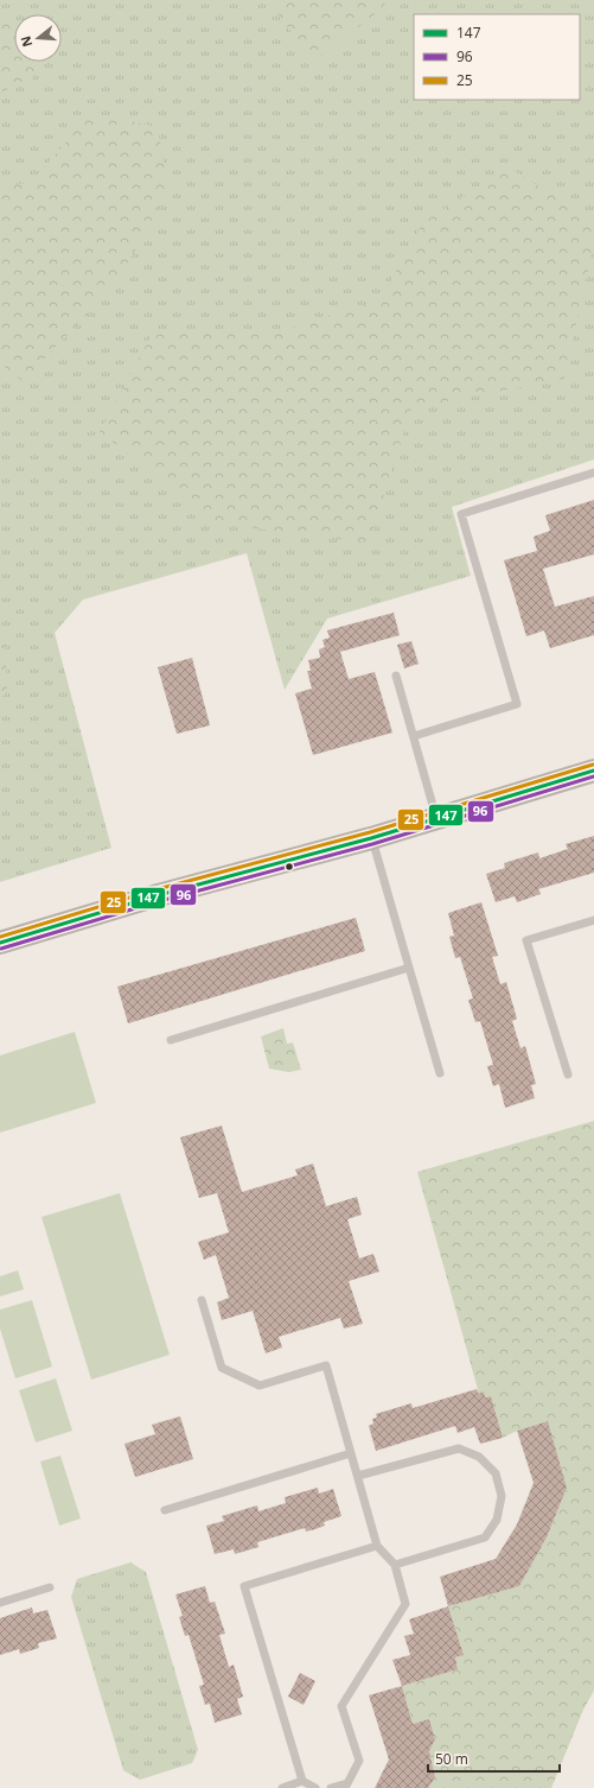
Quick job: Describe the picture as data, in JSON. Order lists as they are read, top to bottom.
{
  "lines": ["transit line 25", "transit line 147", "transit line 96"],
  "legend": ["147", "96", "25"],
  "scale_bar": "50 m",
  "north": "left"
}
